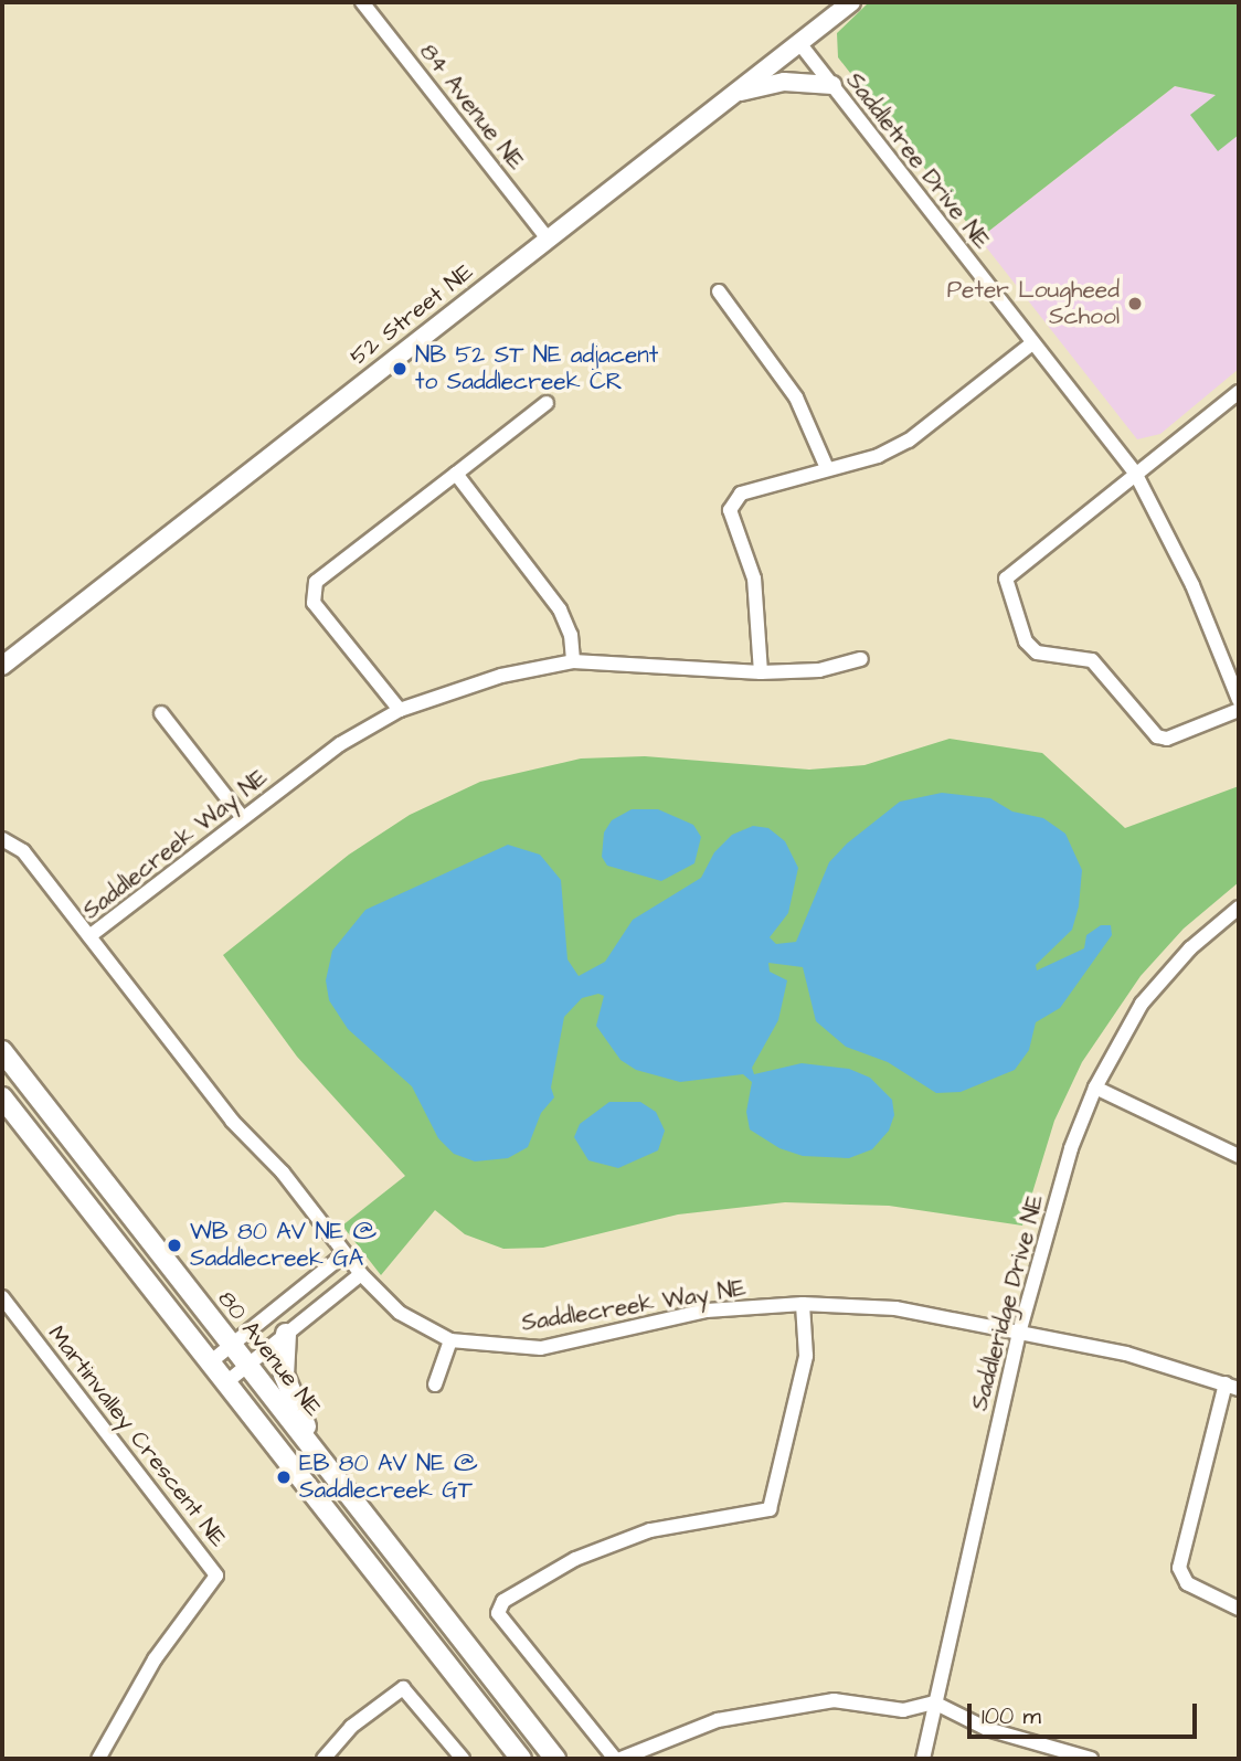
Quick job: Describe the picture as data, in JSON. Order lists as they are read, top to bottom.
{
  "streets": {
    "main road": ["80 Avenue NE"],
    "street": [
      "84 Avenue NE",
      "Saddletree Drive NE",
      "52 Street NE",
      "Saddlecreek Way NE",
      "Saddleridge Drive NE",
      "Martinvalley Crescent NE"
    ]
  },
  "crossings": [
    ["84 Avenue NE", "52 Street NE"],
    ["Saddletree Drive NE", "52 Street NE"],
    ["Saddlecreek Way NE", "Saddleridge Drive NE"]
  ],
  "places": [
    "Peter Lougheed School",
    "NB 52 ST NE adjacent to Saddlecreek CR",
    "WB 80 AV NE @ Saddlecreek GA",
    "EB 80 AV NE @ Saddlecreek GT"
  ],
  "scale_bar": "100 m"
}
